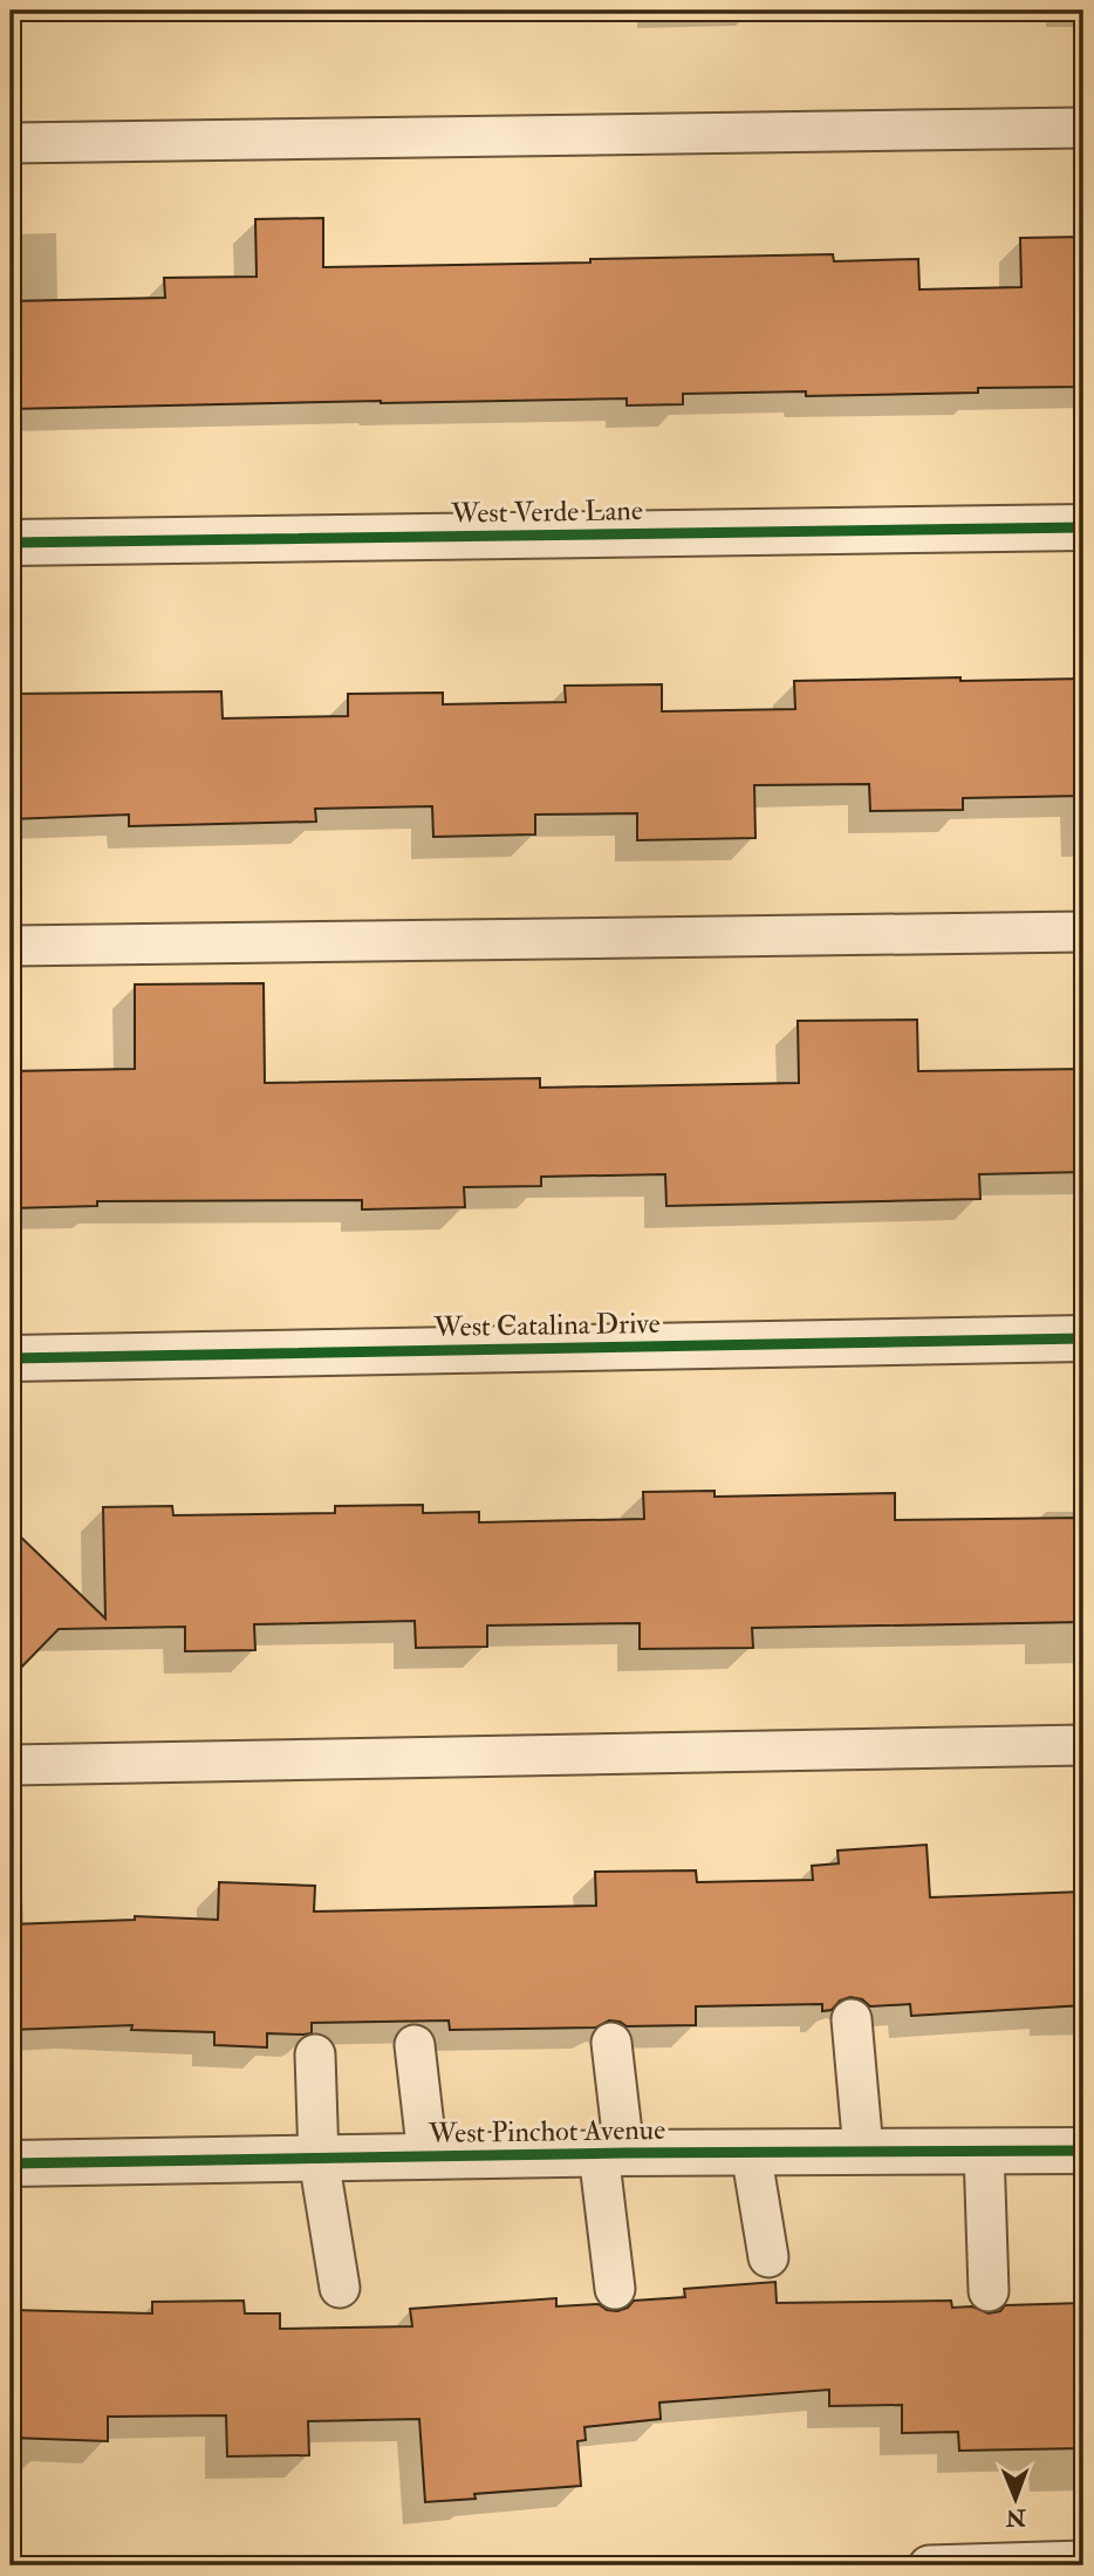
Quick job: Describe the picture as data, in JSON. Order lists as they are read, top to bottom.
{
  "streets": {
    "street": ["West Verde Lane", "West Catalina Drive", "West Pinchot Avenue"]
  },
  "north": "bottom"
}
